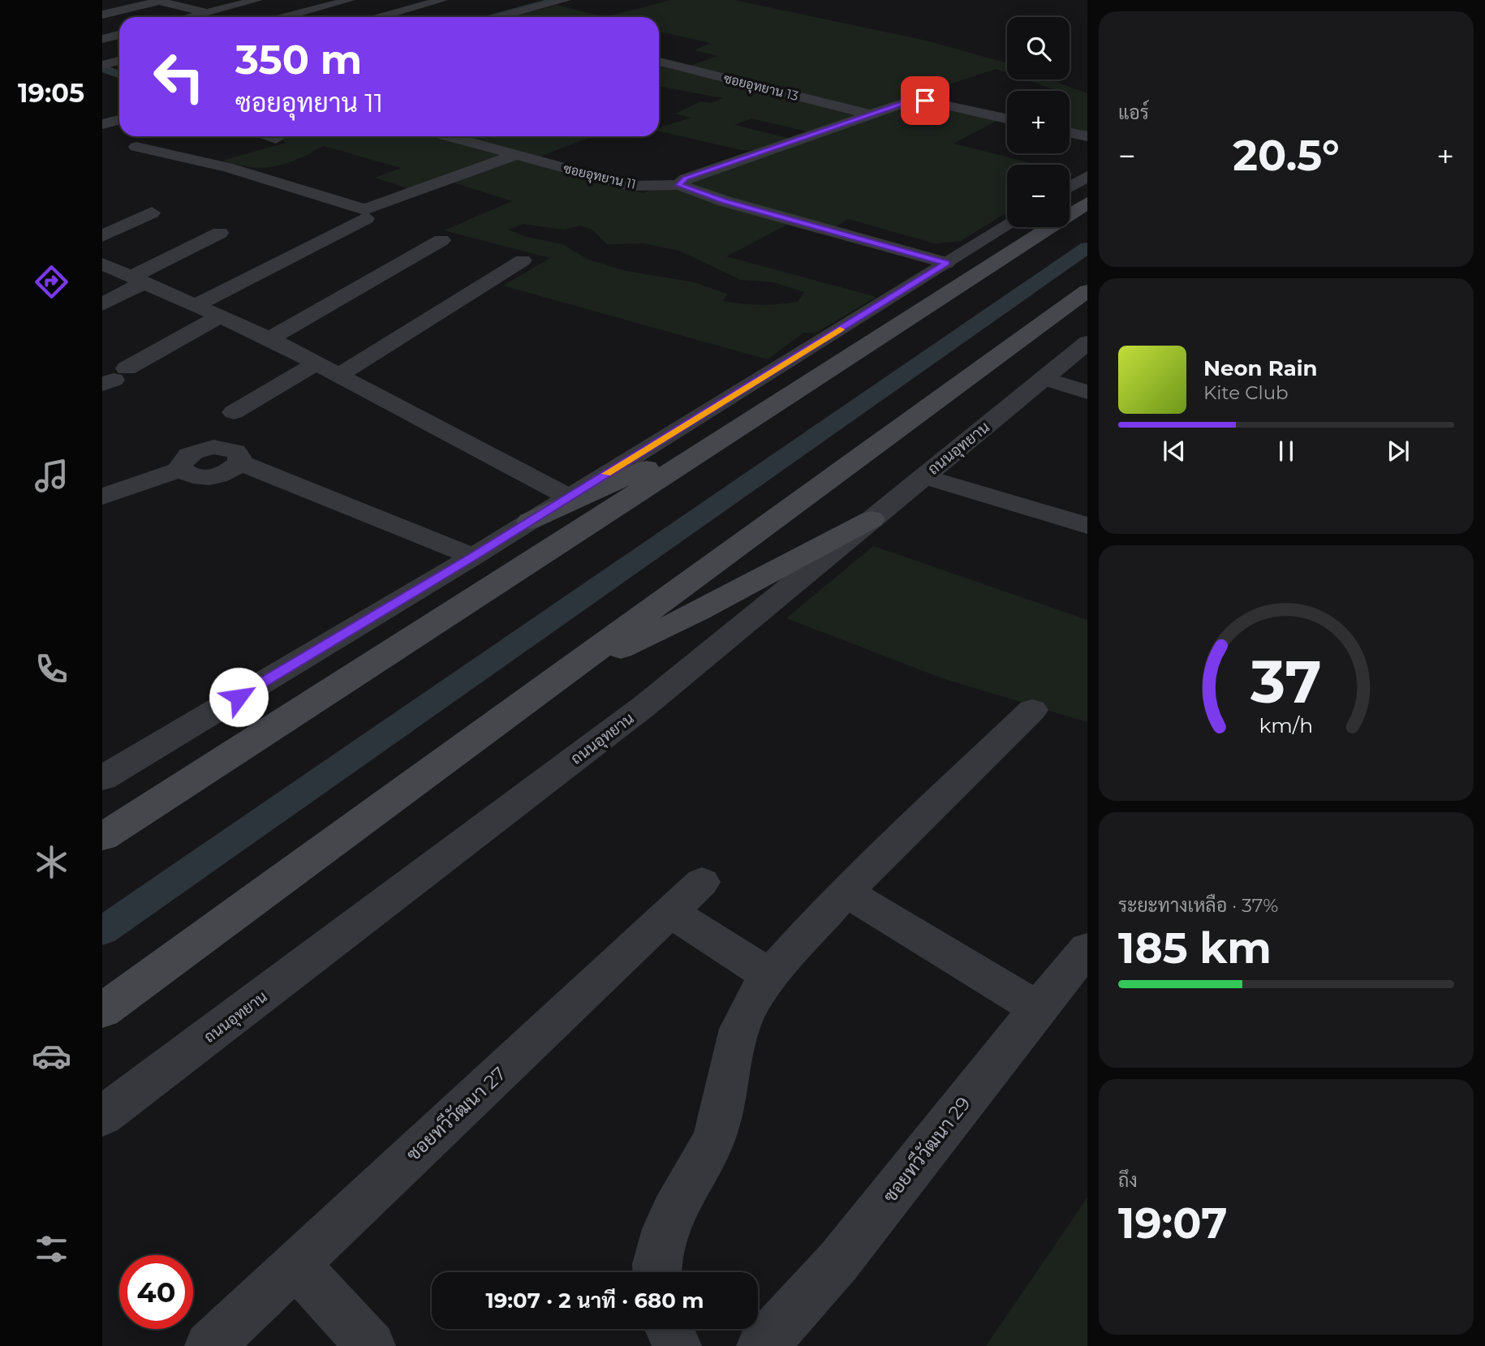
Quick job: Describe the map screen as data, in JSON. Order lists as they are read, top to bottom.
{
  "streets": {
    "street": [
      "ซอยอุทยาน 13",
      "ซอยอุทยาน 11",
      "ถนนอุทยาน",
      "ซอยทวีวัฒนา 27",
      "ซอยทวีวัฒนา 29"
    ]
  },
  "page": {
    "tabs": "19:05",
    "tile": [
      "แอร์",
      ["ระยะทางเหลือ · 37%", "185 km"],
      ["ถึง", "19:07"]
    ],
    "map_buttons": ["+", "−"],
    "turn": ["350 m", "ซอยอุทยาน 11"],
    "heat": ["−", "20.5°", "+"],
    "song": ["Neon Rain", "Kite Club"],
    "limit": "40",
    "trip": "19:07 · 2 นาที · 680 m",
    "gauge": ["37", "km/h"]
  }
}
